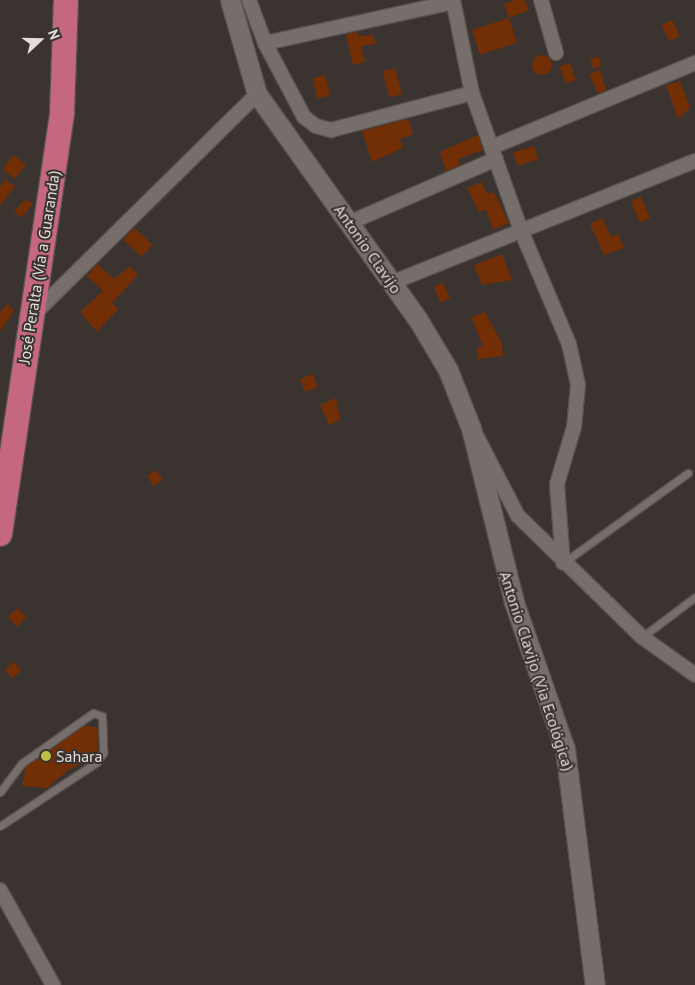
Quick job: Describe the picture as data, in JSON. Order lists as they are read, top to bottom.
{
  "streets": {
    "highway": ["José Peralta (Vía a Guaranda)"],
    "main road": ["Antonio Clavijo", "Antonio Clavijo (Via Ecológica)"]
  },
  "crossings": [
    ["Antonio Clavijo", "Antonio Clavijo (Via Ecológica)"]
  ],
  "places": ["Sahara"],
  "north": "right"
}
